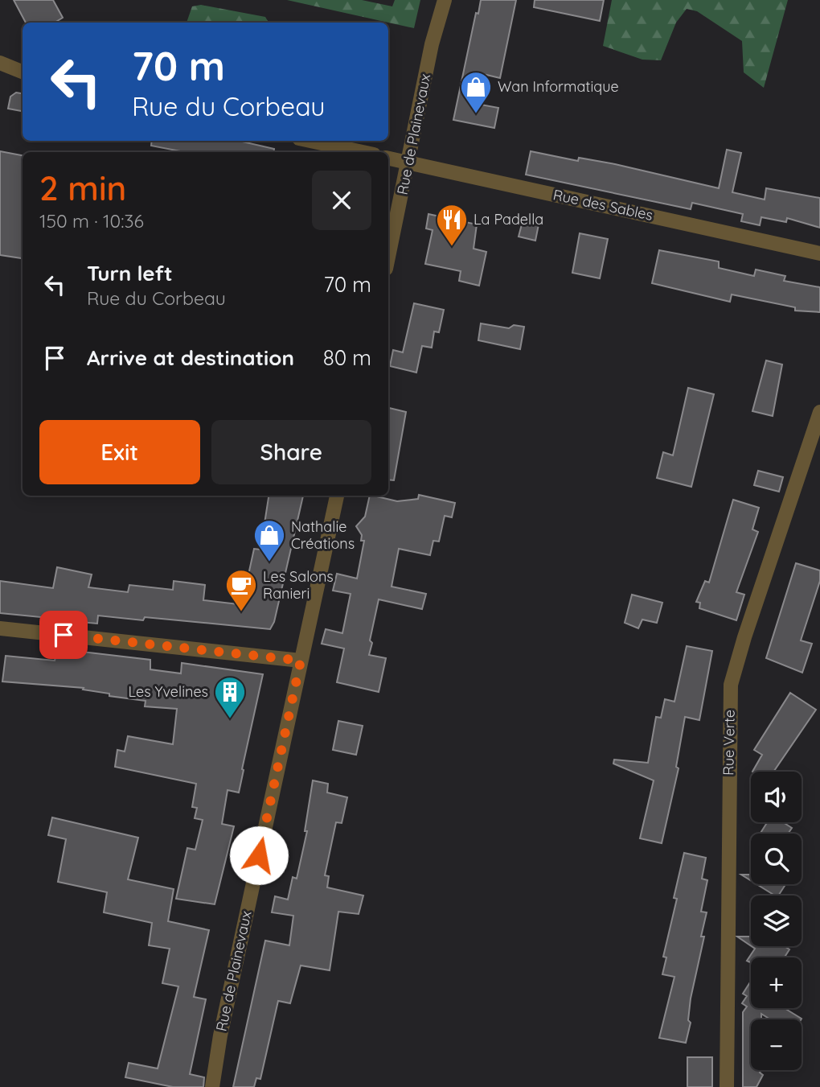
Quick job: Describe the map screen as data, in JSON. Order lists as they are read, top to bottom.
{
  "streets": {
    "street": ["Rue de Plainevaux", "Rue des Sables", "Rue Verte"]
  },
  "crossings": [
    ["Rue de Plainevaux", "Rue des Sables"]
  ],
  "places": {
    "shop": ["Wan Informatique", "Nathalie Créations"],
    "restaurant": ["La Padella"],
    "cafe": ["Les Salons Ranieri"],
    "building": ["Les Yvelines"]
  },
  "page": {
    "turn": ["70 m", "Rue du Corbeau"],
    "heading": ["2 min", "150 m · 10:36"],
    "list": [
      {
        "name": "Turn left",
        "note": "Rue du Corbeau",
        "value": "70 m"
      },
      {
        "name": "Arrive at destination",
        "value": "80 m"
      }
    ],
    "buttons": ["Exit", "Share"],
    "map_buttons": ["+", "−"]
  }
}
